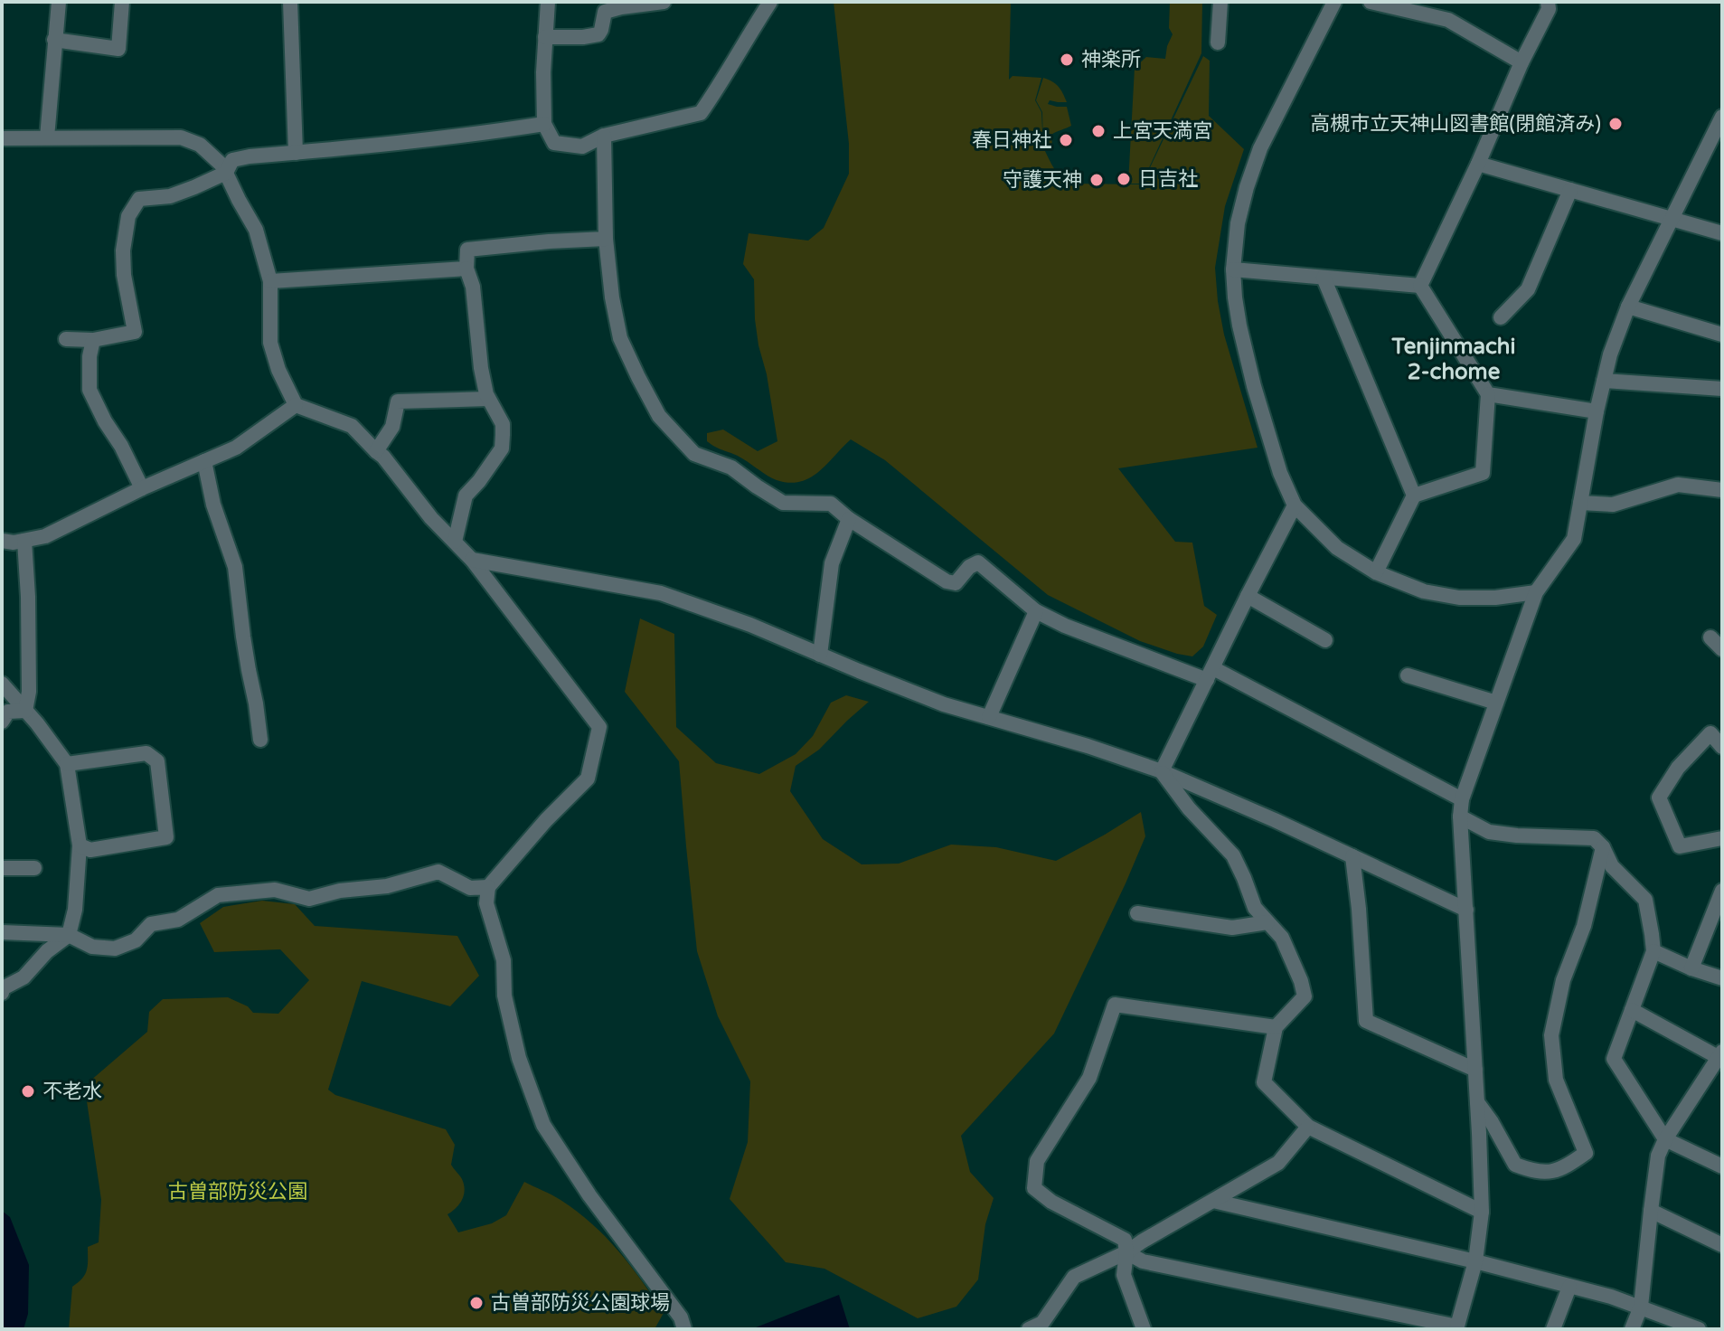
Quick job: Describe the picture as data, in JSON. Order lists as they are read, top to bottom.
{
  "districts": ["Tenjinmachi 2-chome"],
  "parks": ["古曽部防災公園"],
  "places": [
    "神楽所",
    "高槻市立天神山図書館(閉館済み)",
    "上宮天満宮",
    "春日神社",
    "日吉社",
    "守護天神",
    "不老水",
    "古曽部防災公園球場"
  ]
}
